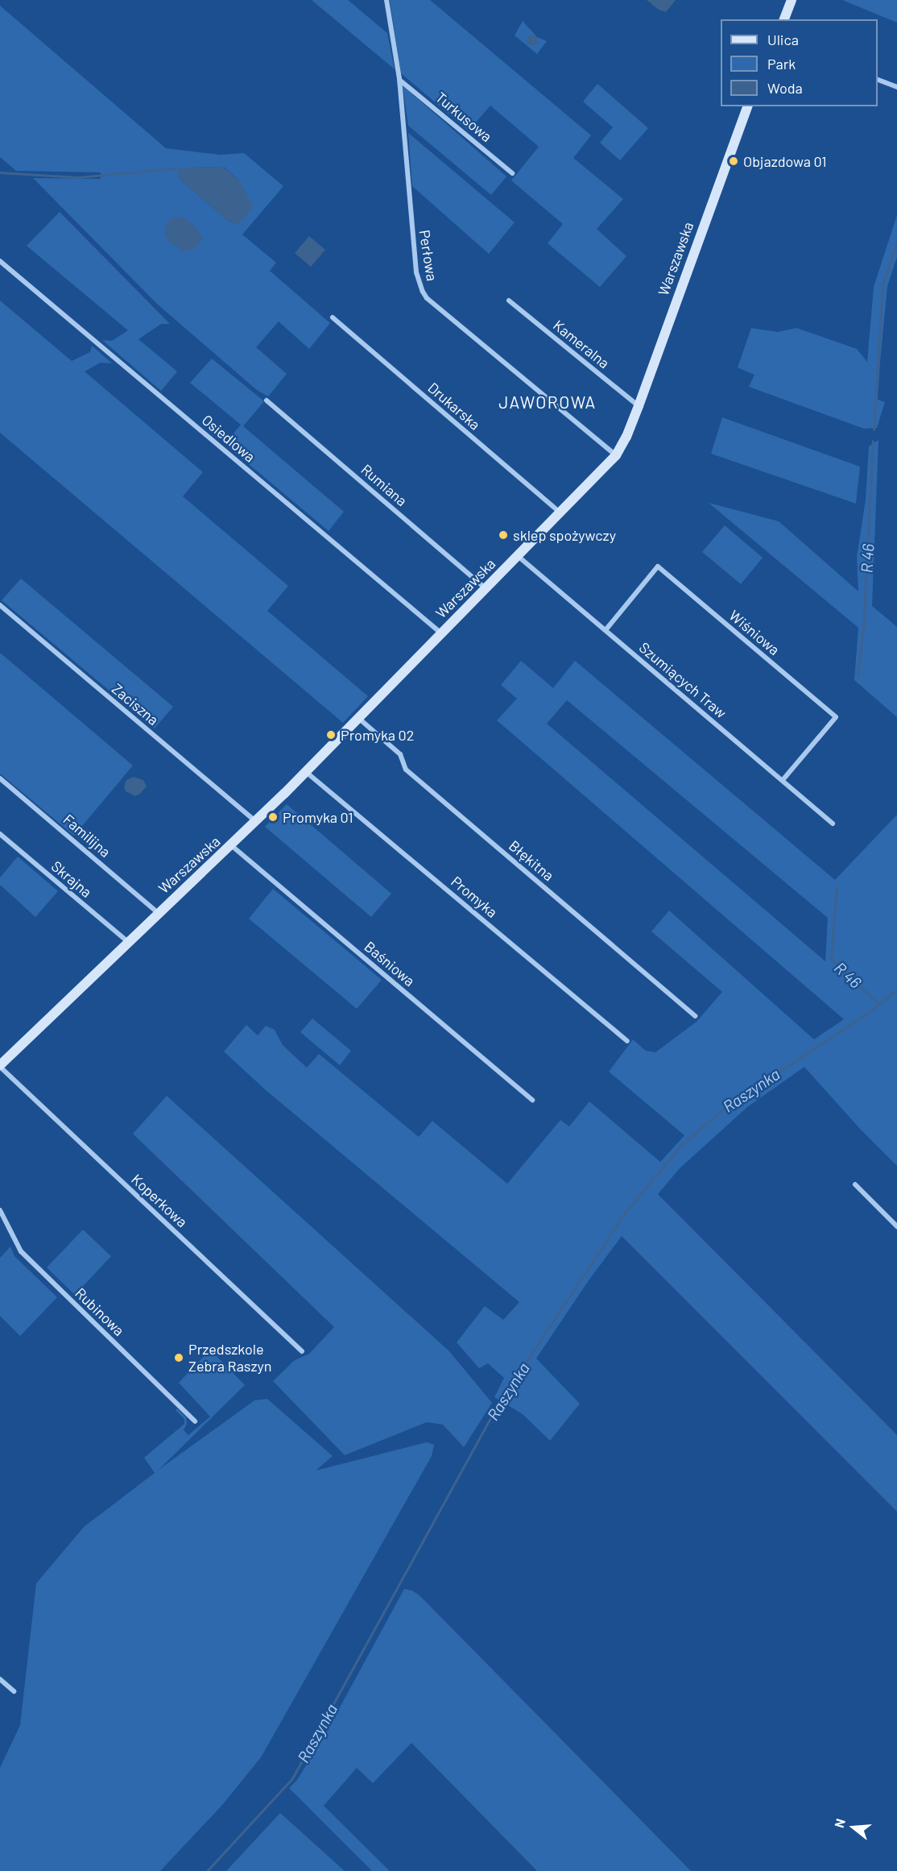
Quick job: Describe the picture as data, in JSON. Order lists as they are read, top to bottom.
{
  "streets": {
    "street": [
      "Turkusowa",
      "Perłowa",
      "Warszawska",
      "Kameralna",
      "Drukarska",
      "Osiedlowa",
      "Rumiana",
      "Wiśniowa",
      "Szumiących Traw",
      "Zaciszna",
      "Familijna",
      "Błękitna",
      "Skrajna",
      "Promyka",
      "Baśniowa",
      "Koperkowa",
      "Rubinowa"
    ]
  },
  "crossings": [
    ["Turkusowa", "Perłowa"],
    ["Perłowa", "Warszawska"],
    ["Warszawska", "Kameralna"],
    ["Warszawska", "Drukarska"],
    ["Warszawska", "Osiedlowa"],
    ["Warszawska", "Rumiana"],
    ["Warszawska", "Szumiących Traw"],
    ["Warszawska", "Zaciszna"],
    ["Warszawska", "Familijna"],
    ["Warszawska", "Błękitna"],
    ["Warszawska", "Skrajna"],
    ["Warszawska", "Promyka"],
    ["Warszawska", "Baśniowa"],
    ["Warszawska", "Koperkowa"],
    ["Wiśniowa", "Szumiących Traw"]
  ],
  "districts": ["JAWOROWA"],
  "water": ["R 46", "Raszynka"],
  "places": [
    "Objazdowa 01",
    "sklep spożywczy",
    "Promyka 02",
    "Promyka 01",
    "Przedszkole Zebra Raszyn"
  ],
  "legend": ["Ulica", "Park", "Woda"],
  "north": "left"
}
